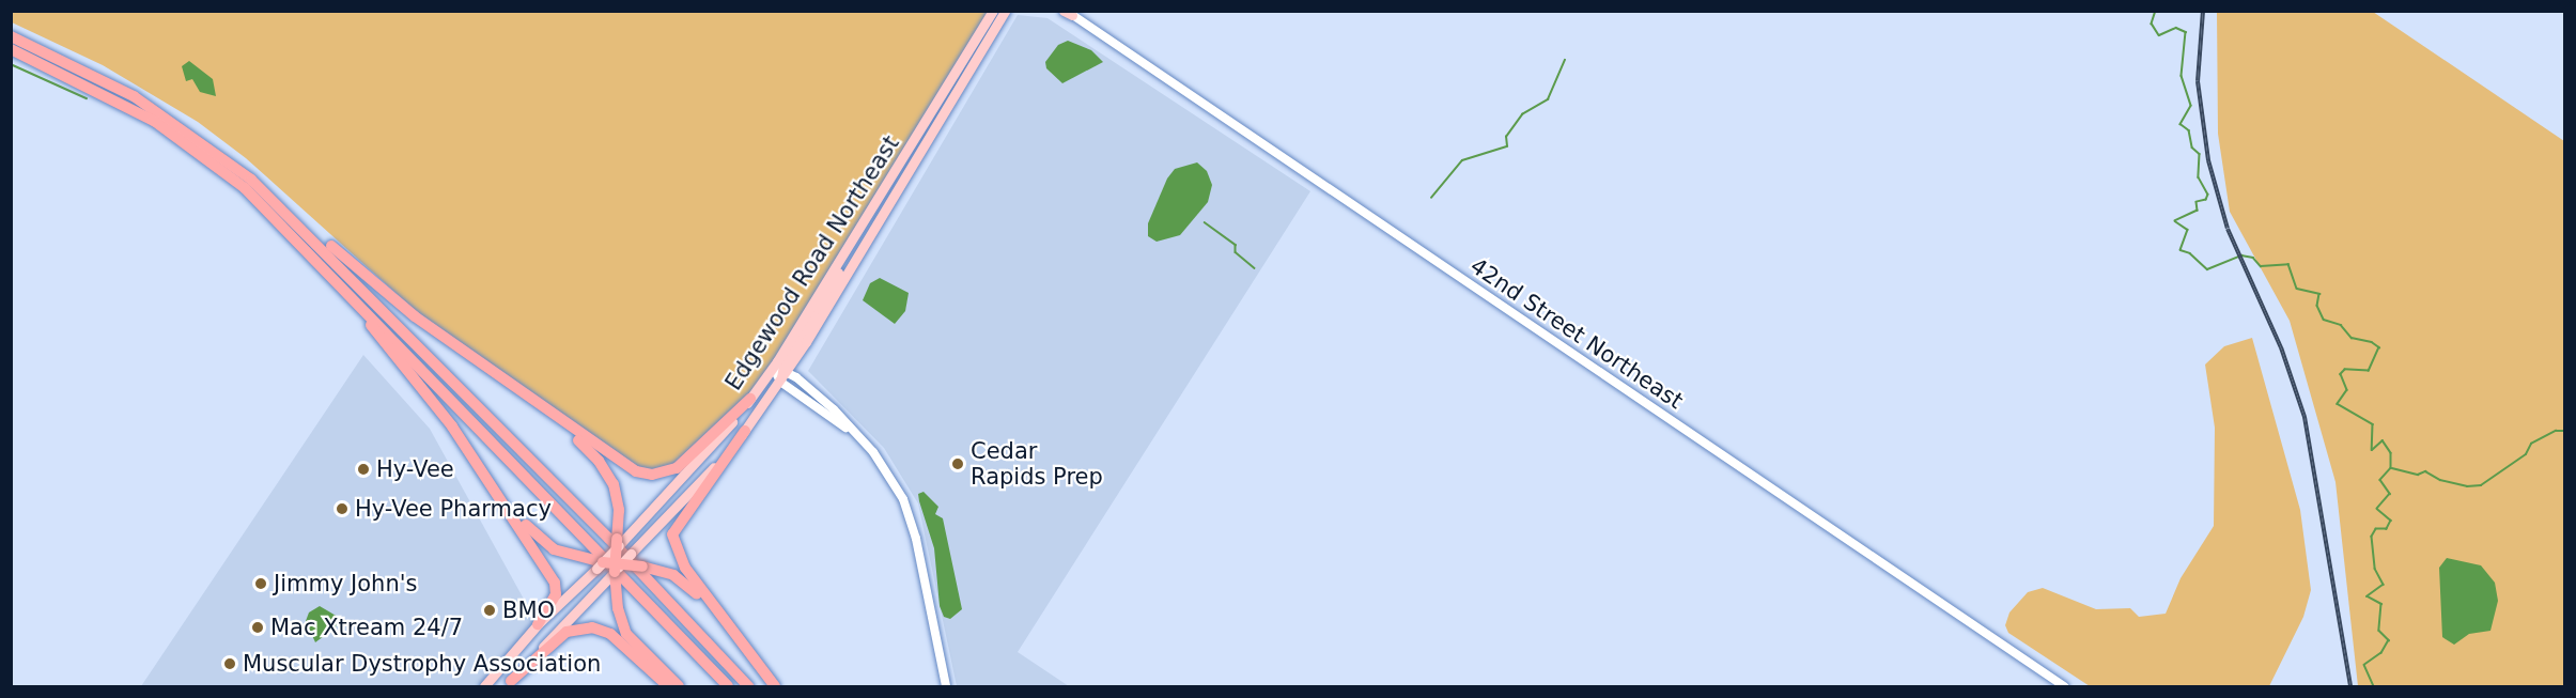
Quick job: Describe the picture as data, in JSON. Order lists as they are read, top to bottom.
{
  "streets": {
    "main road": ["Edgewood Road Northeast"],
    "street": ["42nd Street Northeast"]
  },
  "places": [
    "Cedar Rapids Prep",
    "Hy-Vee",
    "Hy-Vee Pharmacy",
    "Jimmy John's",
    "BMO",
    "Mac Xtream 24/7",
    "Muscular Dystrophy Association"
  ]
}
